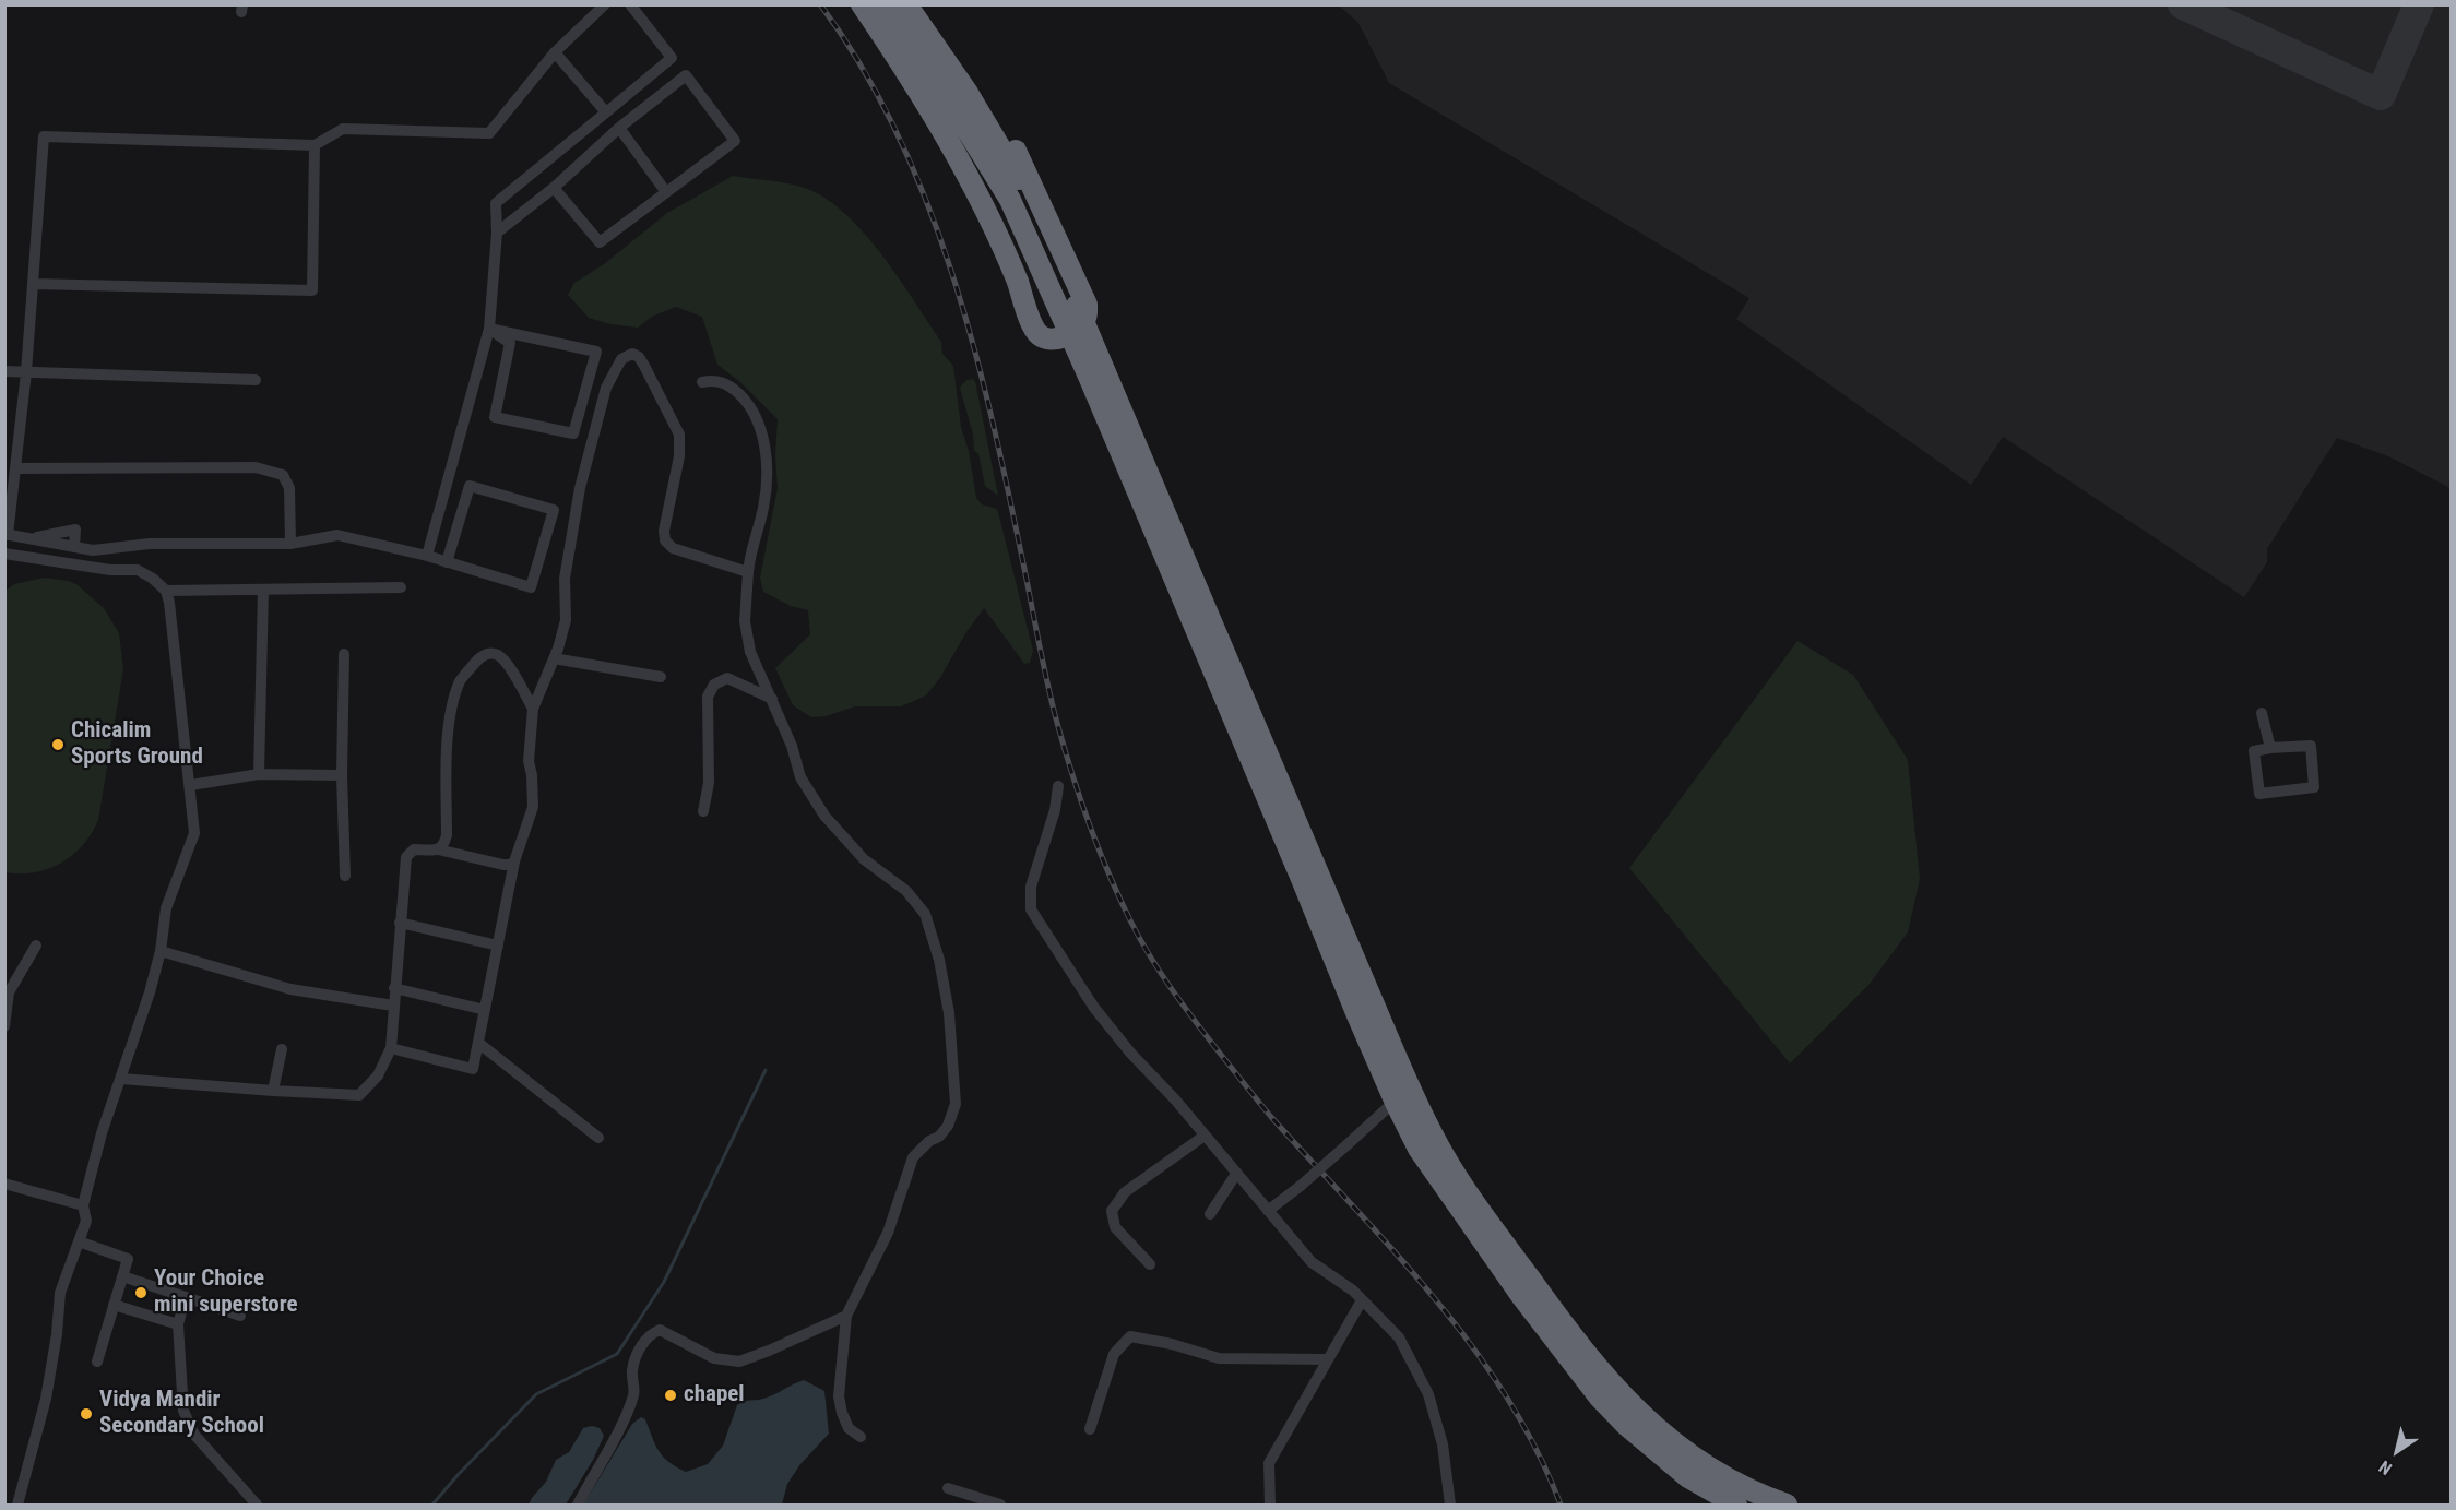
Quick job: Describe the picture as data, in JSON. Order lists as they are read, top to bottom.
{
  "places": [
    "Chicalim Sports Ground",
    "Your Choice mini superstore",
    "chapel",
    "Vidya Mandir Secondary School"
  ],
  "north": "bottom left"
}
